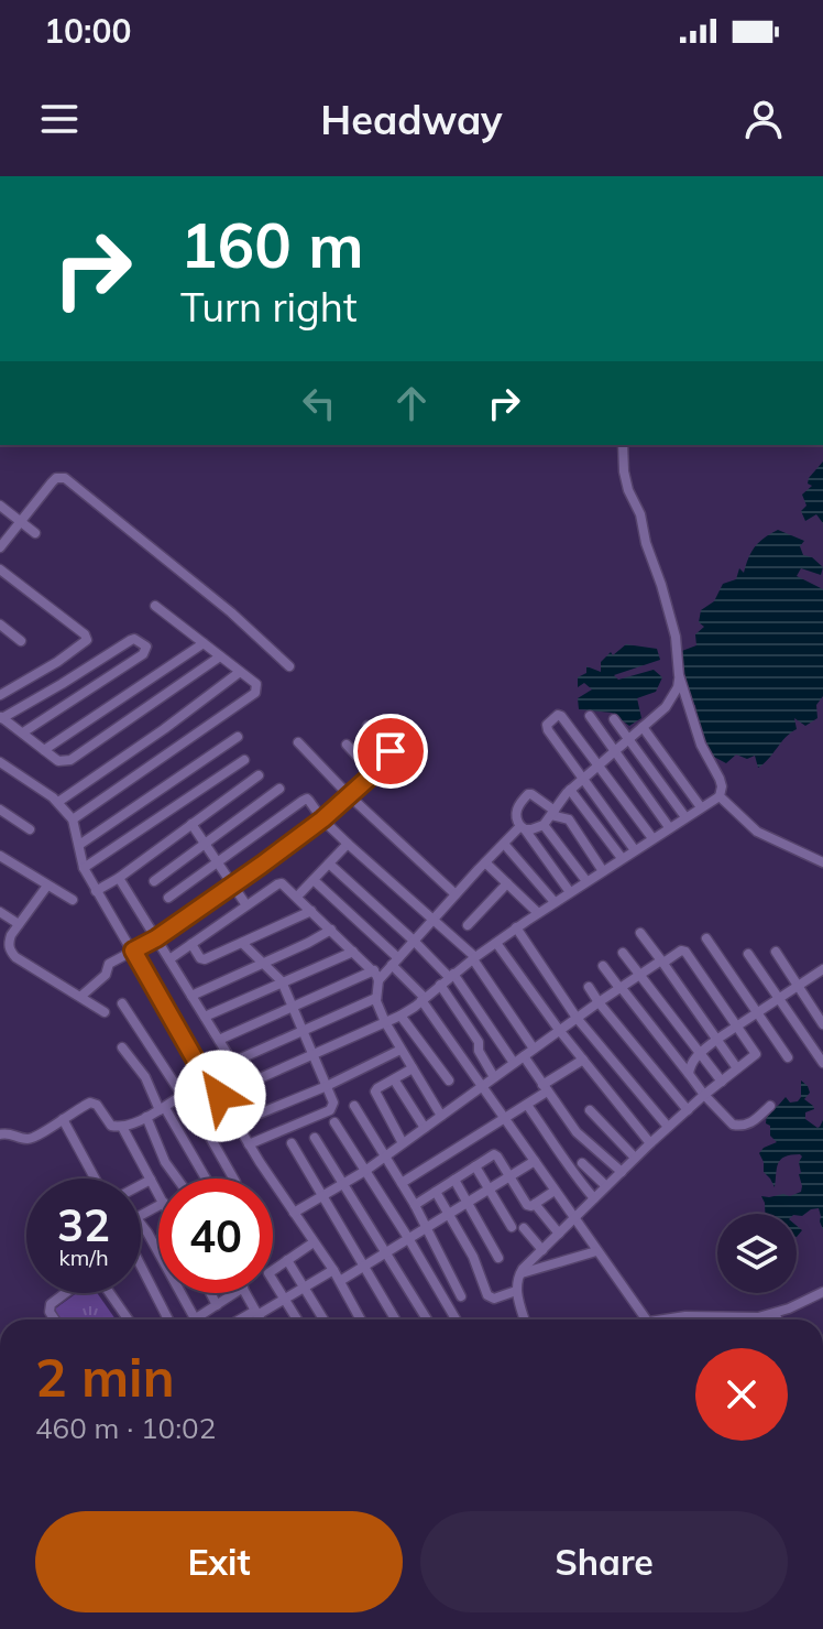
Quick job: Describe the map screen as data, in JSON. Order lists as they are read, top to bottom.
{
  "page": {
    "status": "10:00",
    "header": "Headway",
    "turn": ["160 m", "Turn right"],
    "speed": "32 km/h",
    "limit": "40",
    "heading": ["2 min", "460 m · 10:02"],
    "buttons": ["Exit", "Share"]
  }
}
